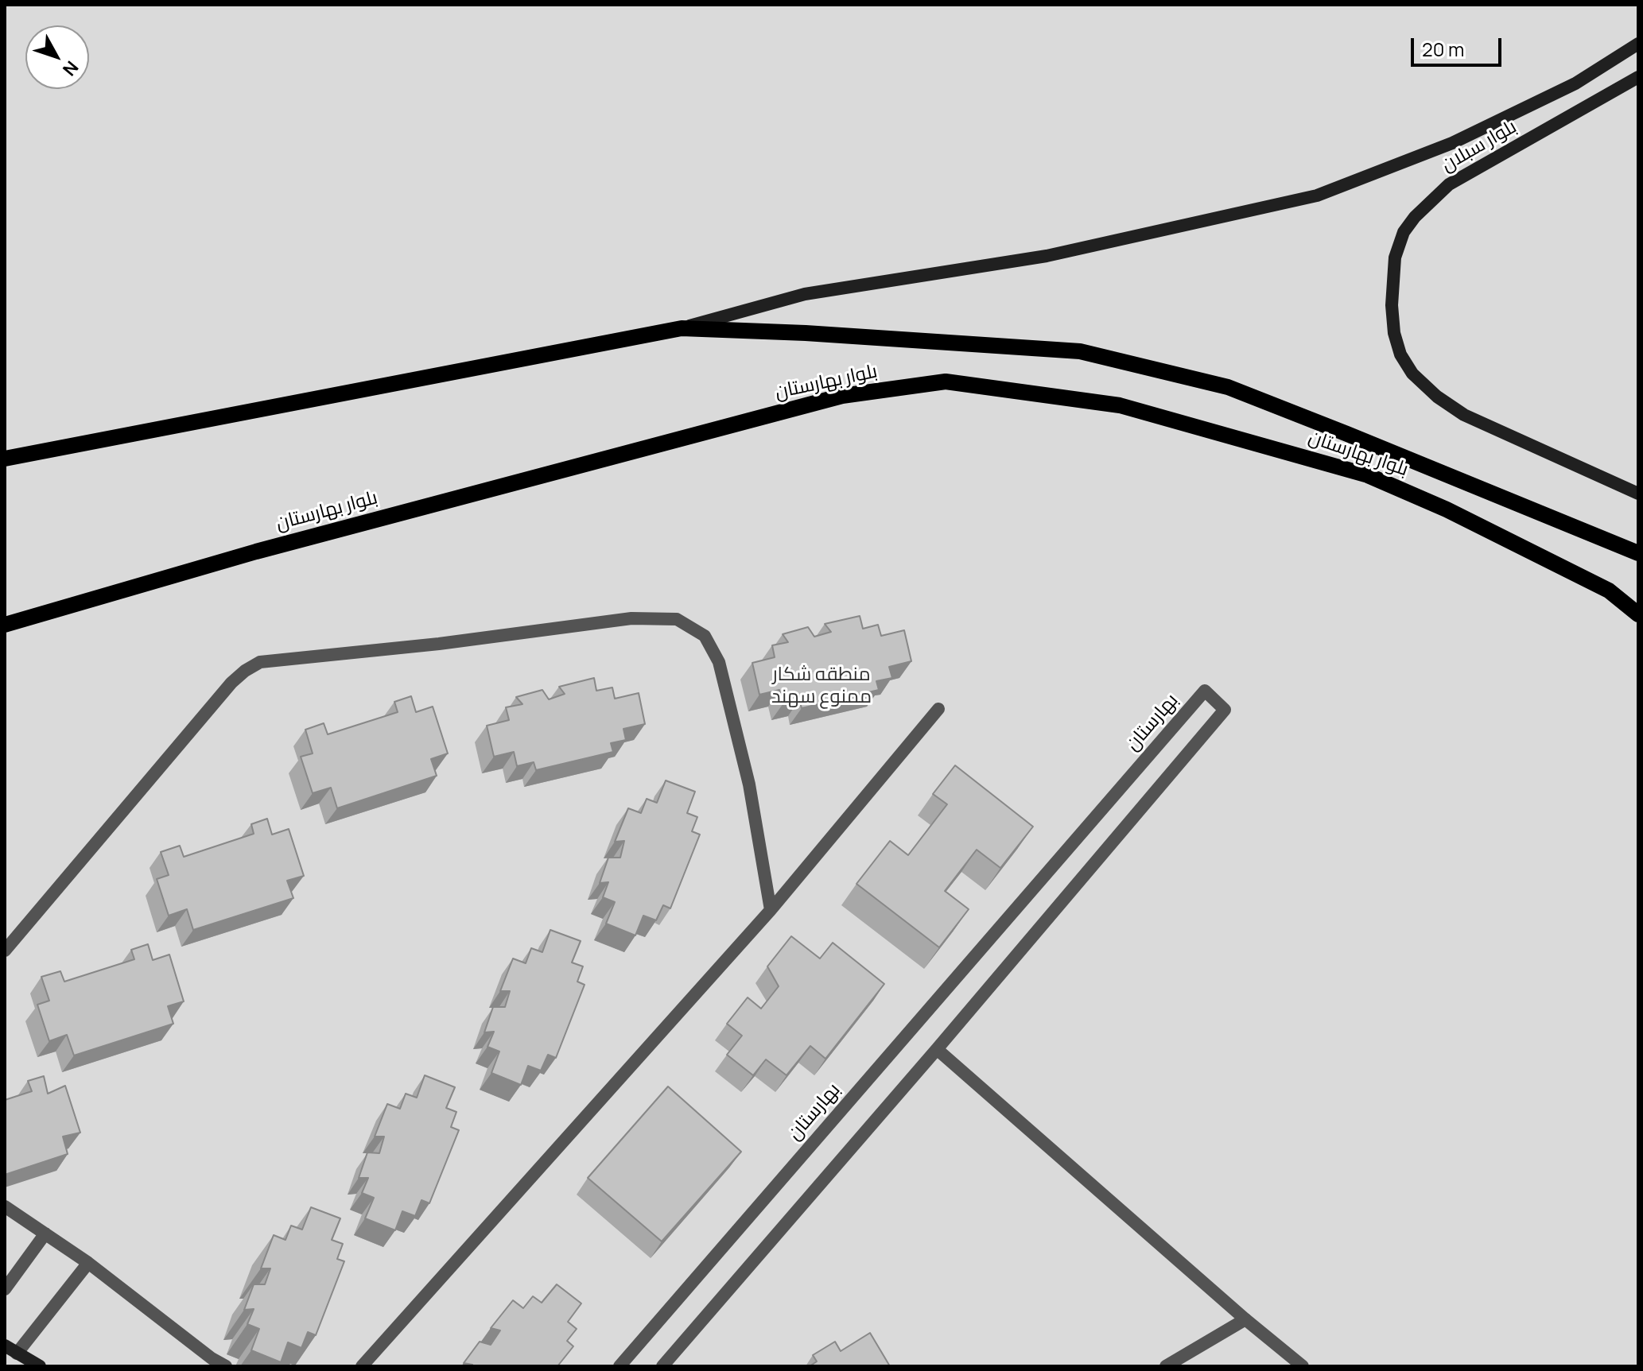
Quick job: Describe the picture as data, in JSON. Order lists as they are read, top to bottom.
{
  "streets": {
    "main road": ["بلوار سبلان", "بلوار بهارستان"],
    "street": ["بهارستان"]
  },
  "parks": ["منطقه شکار ممنوع سهند"],
  "scale_bar": "20 m",
  "north": "bottom right"
}
